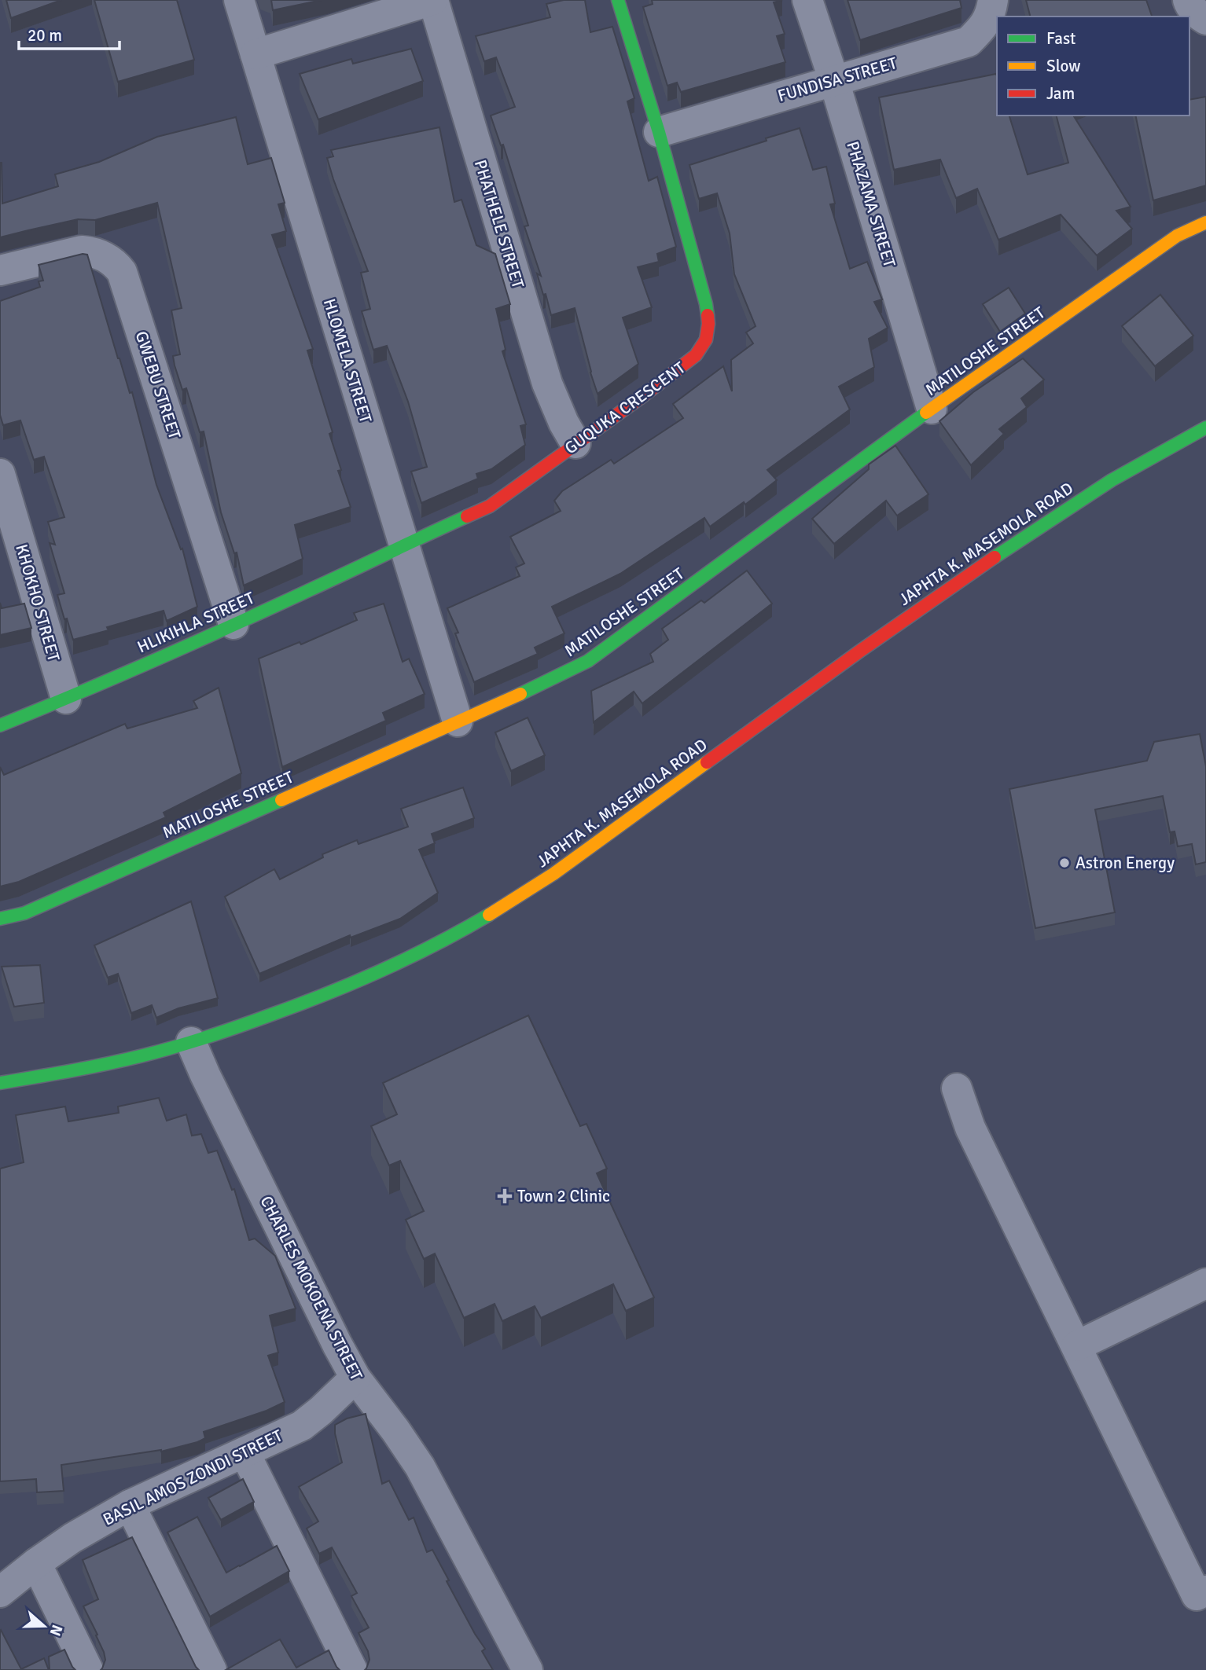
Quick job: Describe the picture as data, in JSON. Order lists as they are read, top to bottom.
{
  "streets": {
    "street": [
      "FUNDISA STREET",
      "PHAZAMA STREET",
      "PHATHELE STREET",
      "MATILOSHE STREET",
      "HLOMELA STREET",
      "GWEBU STREET",
      "GUQUKA CRESCENT",
      "JAPHTA K. MASEMOLA ROAD",
      "KHOKHO STREET",
      "HLIKIHLA STREET",
      "CHARLES MOKOENA STREET",
      "BASIL AMOS ZONDI STREET"
    ]
  },
  "crossings": [
    ["FUNDISA STREET", "PHAZAMA STREET"],
    ["FUNDISA STREET", "GUQUKA CRESCENT"],
    ["PHAZAMA STREET", "MATILOSHE STREET"],
    ["PHATHELE STREET", "GUQUKA CRESCENT"],
    ["MATILOSHE STREET", "HLOMELA STREET"],
    ["HLOMELA STREET", "GUQUKA CRESCENT"],
    ["HLOMELA STREET", "HLIKIHLA STREET"],
    ["GWEBU STREET", "HLIKIHLA STREET"],
    ["GUQUKA CRESCENT", "HLIKIHLA STREET"],
    ["JAPHTA K. MASEMOLA ROAD", "CHARLES MOKOENA STREET"],
    ["KHOKHO STREET", "HLIKIHLA STREET"],
    ["CHARLES MOKOENA STREET", "BASIL AMOS ZONDI STREET"]
  ],
  "places": {
    "other": ["Astron Energy"],
    "health": ["Town 2 Clinic"]
  },
  "legend": ["Fast", "Slow", "Jam"],
  "scale_bar": "20 m",
  "north": "right"
}
